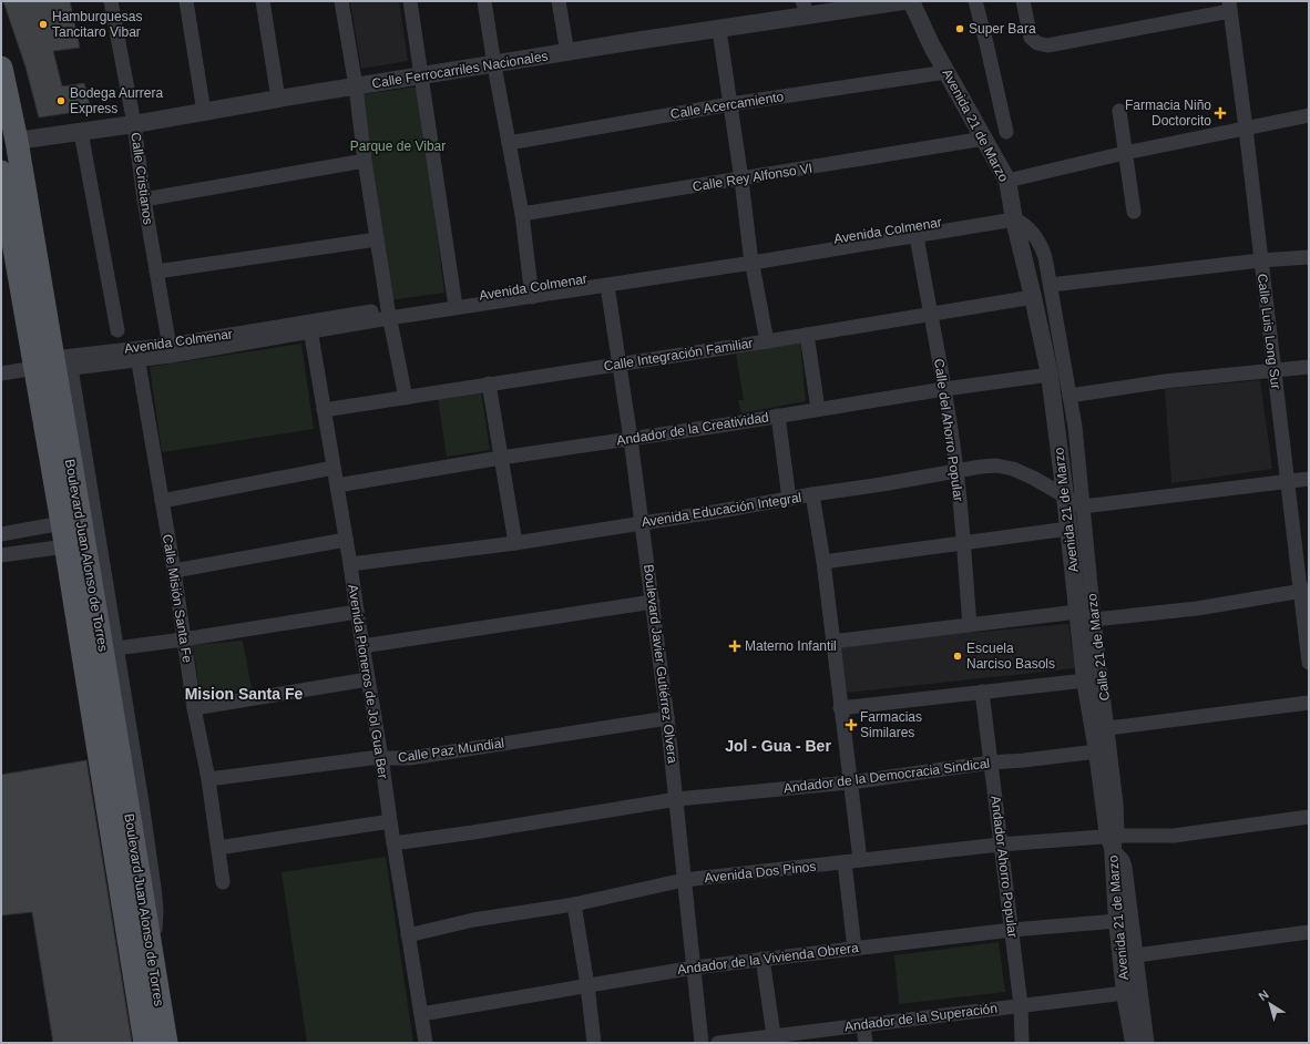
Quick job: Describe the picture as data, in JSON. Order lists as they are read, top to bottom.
{
  "streets": {
    "main road": ["Boulevard Juan Alonso de Torres"],
    "street": [
      "Calle Ferrocarriles Nacionales",
      "Calle Acercamiento",
      "Avenida 21 de Marzo",
      "Calle Rey Alfonso VI",
      "Calle Cristianos",
      "Avenida Colmenar",
      "Calle Luis Long Sur",
      "Calle Integración Familiar",
      "Andador de la Creatividad",
      "Calle del Ahorro Popular",
      "Avenida Educación Integral",
      "Calle Misión Santa Fe",
      "Calle 21 de Marzo",
      "Boulevard Javier Gutiérrez Olvera",
      "Avenida Pioneros de Jol Gua Ber",
      "Calle Paz Mundial",
      "Andador de la Democracia Sindical",
      "Andador Ahorro Popular",
      "Avenida Dos Pinos",
      "Andador de la Vivienda Obrera",
      "Andador de la Superación"
    ]
  },
  "crossings": [
    ["Calle Ferrocarriles Nacionales", "Calle Cristianos"],
    ["Calle Ferrocarriles Nacionales", "Boulevard Juan Alonso de Torres"],
    ["Calle Acercamiento", "Avenida 21 de Marzo"],
    ["Avenida 21 de Marzo", "Calle Rey Alfonso VI"],
    ["Avenida 21 de Marzo", "Avenida Colmenar"],
    ["Avenida 21 de Marzo", "Calle Integración Familiar"],
    ["Avenida 21 de Marzo", "Andador de la Creatividad"],
    ["Avenida 21 de Marzo", "Avenida Educación Integral"],
    ["Avenida 21 de Marzo", "Calle 21 de Marzo"],
    ["Avenida 21 de Marzo", "Andador de la Democracia Sindical"],
    ["Avenida 21 de Marzo", "Avenida Dos Pinos"],
    ["Avenida 21 de Marzo", "Andador de la Vivienda Obrera"],
    ["Avenida 21 de Marzo", "Andador de la Superación"],
    ["Calle Cristianos", "Avenida Colmenar"],
    ["Avenida Colmenar", "Calle del Ahorro Popular"],
    ["Avenida Colmenar", "Boulevard Juan Alonso de Torres"],
    ["Avenida Colmenar", "Calle Misión Santa Fe"],
    ["Avenida Colmenar", "Calle 21 de Marzo"],
    ["Avenida Colmenar", "Boulevard Javier Gutiérrez Olvera"],
    ["Avenida Colmenar", "Avenida Pioneros de Jol Gua Ber"],
    ["Calle Integración Familiar", "Calle del Ahorro Popular"],
    ["Calle Integración Familiar", "Boulevard Javier Gutiérrez Olvera"],
    ["Calle Integración Familiar", "Avenida Pioneros de Jol Gua Ber"],
    ["Andador de la Creatividad", "Calle del Ahorro Popular"],
    ["Andador de la Creatividad", "Boulevard Javier Gutiérrez Olvera"],
    ["Andador de la Creatividad", "Avenida Pioneros de Jol Gua Ber"],
    ["Calle del Ahorro Popular", "Avenida Educación Integral"],
    ["Avenida Educación Integral", "Calle 21 de Marzo"],
    ["Avenida Educación Integral", "Boulevard Javier Gutiérrez Olvera"],
    ["Avenida Educación Integral", "Avenida Pioneros de Jol Gua Ber"],
    ["Calle Misión Santa Fe", "Calle Paz Mundial"],
    ["Calle 21 de Marzo", "Avenida Dos Pinos"],
    ["Boulevard Javier Gutiérrez Olvera", "Calle Paz Mundial"],
    ["Boulevard Javier Gutiérrez Olvera", "Andador de la Democracia Sindical"],
    ["Boulevard Javier Gutiérrez Olvera", "Avenida Dos Pinos"],
    ["Boulevard Javier Gutiérrez Olvera", "Andador de la Vivienda Obrera"],
    ["Avenida Pioneros de Jol Gua Ber", "Calle Paz Mundial"],
    ["Avenida Pioneros de Jol Gua Ber", "Andador de la Democracia Sindical"],
    ["Avenida Pioneros de Jol Gua Ber", "Avenida Dos Pinos"],
    ["Avenida Pioneros de Jol Gua Ber", "Andador de la Vivienda Obrera"],
    ["Andador de la Democracia Sindical", "Andador Ahorro Popular"],
    ["Andador Ahorro Popular", "Avenida Dos Pinos"],
    ["Andador Ahorro Popular", "Andador de la Vivienda Obrera"],
    ["Andador Ahorro Popular", "Andador de la Superación"]
  ],
  "districts": ["Mision Santa Fe", "Jol - Gua - Ber"],
  "parks": ["Parque de Vibar"],
  "places": {
    "other": [
      "Hamburguesas Tancitaro Vibar",
      "Super Bara",
      "Bodega Aurrera Express",
      "Escuela Narciso Basols"
    ],
    "health": ["Farmacia Niño Doctorcito", "Materno Infantil", "Farmacias Similares"]
  },
  "north": "top left"
}
